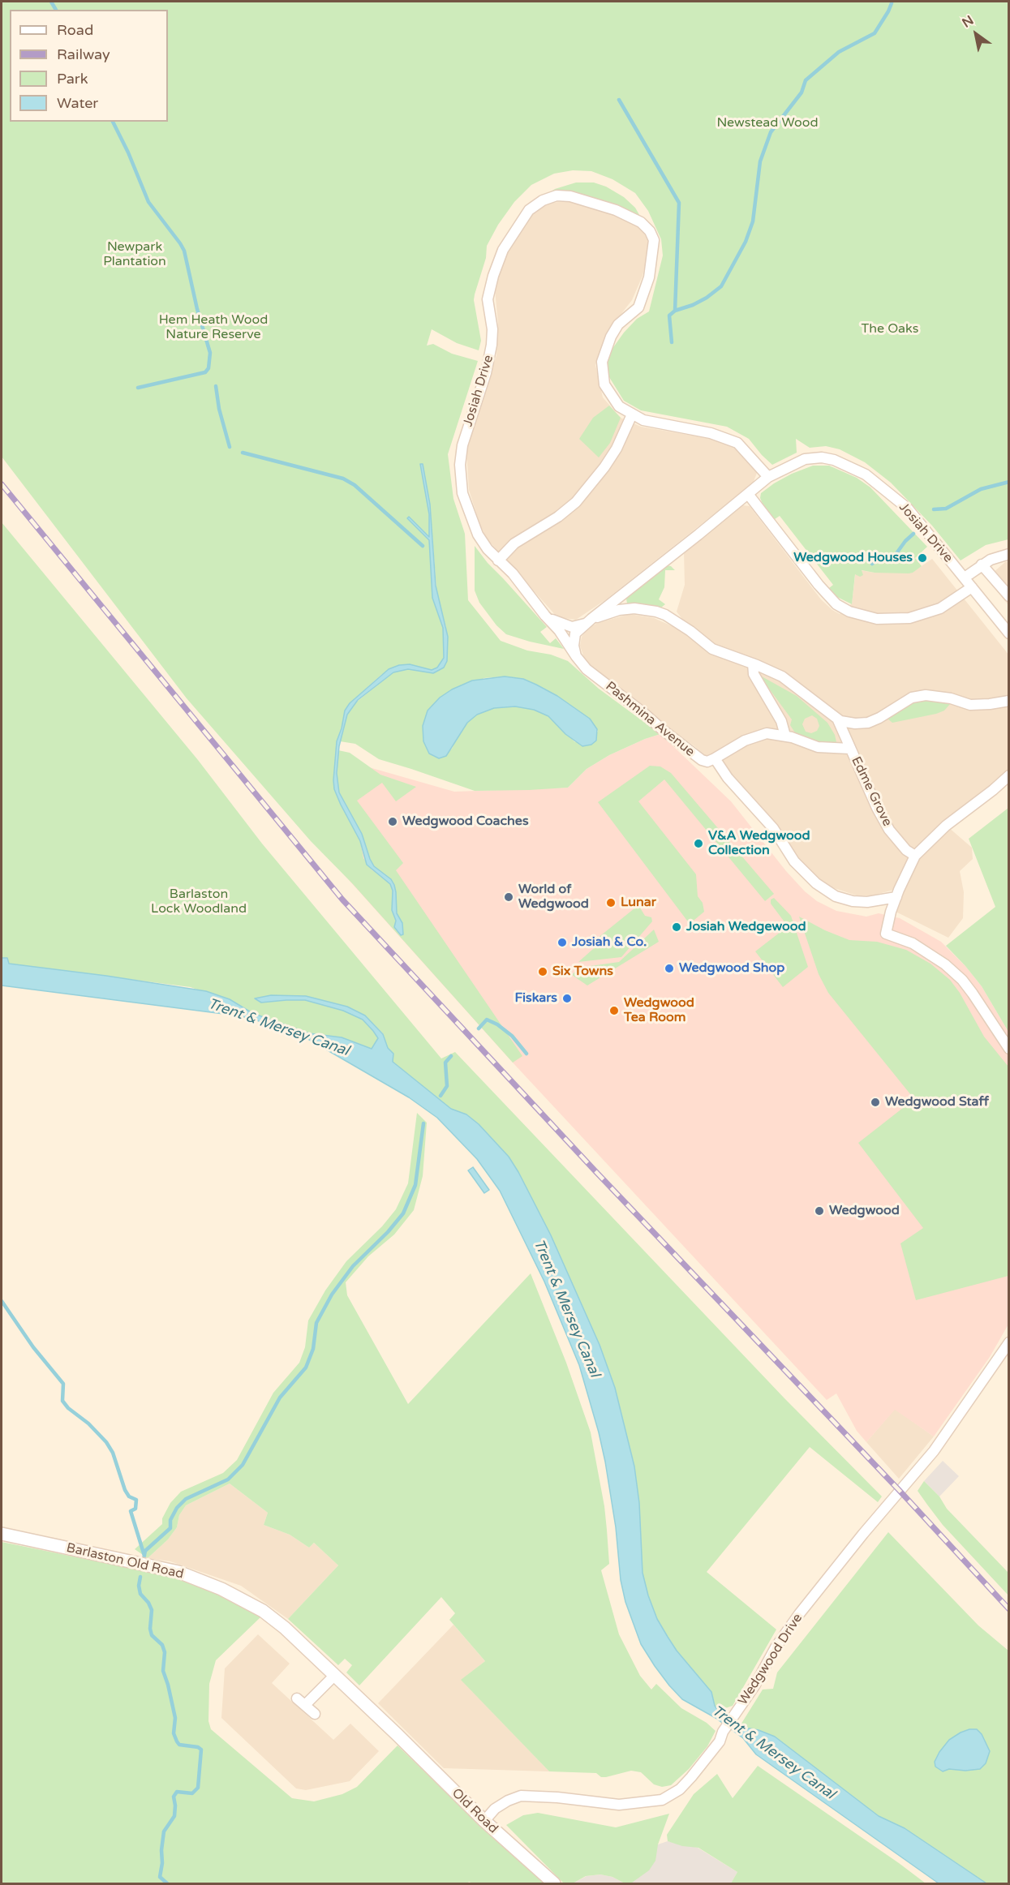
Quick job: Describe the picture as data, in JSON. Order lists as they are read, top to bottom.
{
  "streets": {
    "street": [
      "Josiah Drive",
      "Pashmina Avenue",
      "Edme Grove",
      "Barlaston Old Road",
      "Wedgwood Drive",
      "Old Road"
    ]
  },
  "crossings": [
    ["Josiah Drive", "Pashmina Avenue"],
    ["Barlaston Old Road", "Old Road"],
    ["Wedgwood Drive", "Old Road"]
  ],
  "water": ["Trent & Mersey Canal"],
  "parks": [
    "Newstead Wood",
    "Newpark Plantation",
    "Hem Heath Wood Nature Reserve",
    "The Oaks",
    "Barlaston Lock Woodland"
  ],
  "places": [
    "Wedgwood Houses",
    "Wedgwood Coaches",
    "V&A Wedgwood Collection",
    "World of Wedgwood",
    "Lunar",
    "Josiah Wedgewood",
    "Josiah & Co.",
    "Wedgwood Shop",
    "Six Towns",
    "Fiskars",
    "Wedgwood Tea Room",
    "Wedgwood Staff",
    "Wedgwood"
  ],
  "legend": [
    "Road",
    "Railway",
    "Park",
    "Water"
  ],
  "north": "top left"
}
